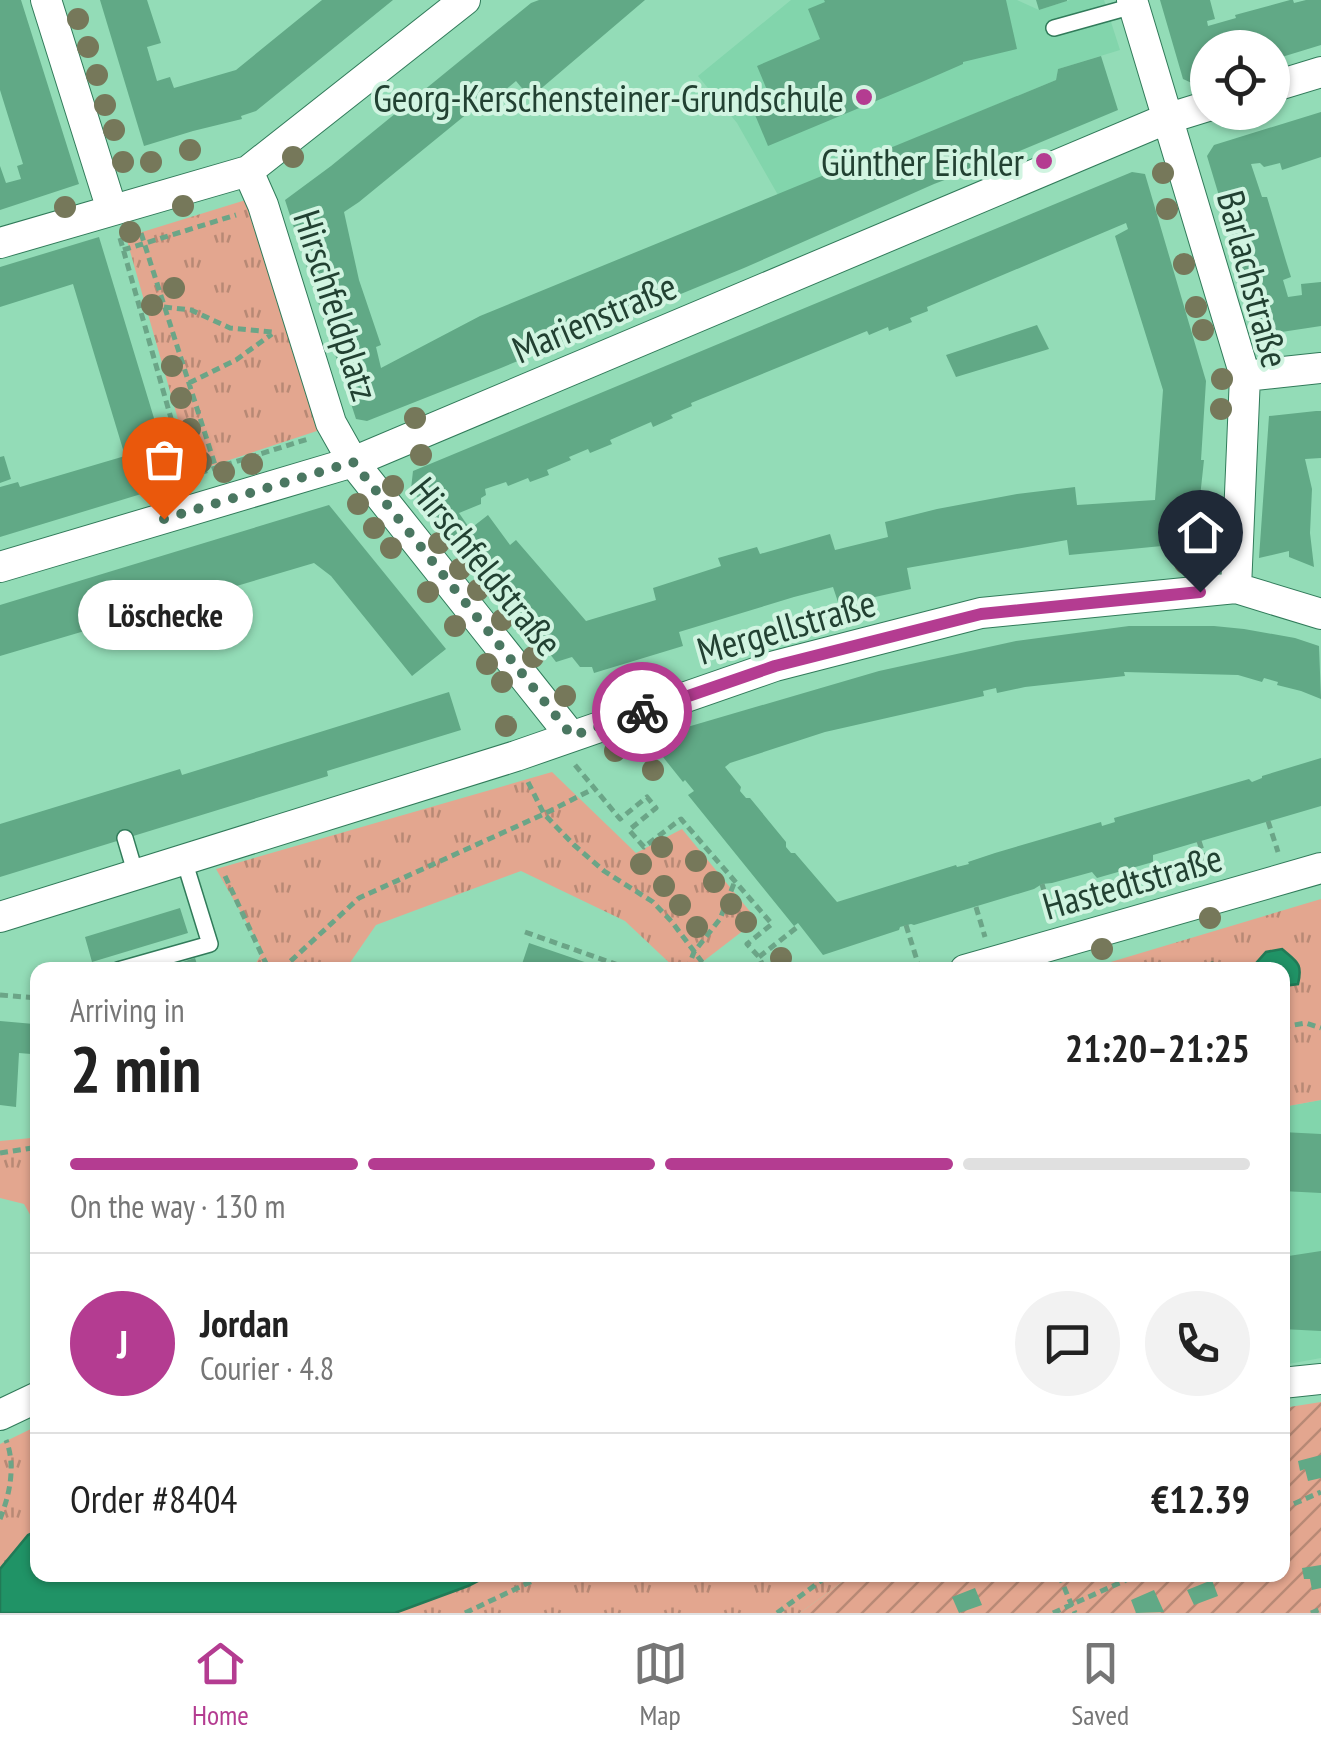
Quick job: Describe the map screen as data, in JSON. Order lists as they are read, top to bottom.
{
  "streets": {
    "street": [
      "Barlachstraße",
      "Hirschfeldplatz",
      "Marienstraße",
      "Hirschfeldstraße",
      "Mergellstraße",
      "Hastedtstraße"
    ]
  },
  "crossings": [
    ["Barlachstraße", "Marienstraße"],
    ["Barlachstraße", "Mergellstraße"],
    ["Hirschfeldplatz", "Marienstraße"],
    ["Hirschfeldplatz", "Hirschfeldstraße"],
    ["Marienstraße", "Hirschfeldstraße"],
    ["Hirschfeldstraße", "Mergellstraße"]
  ],
  "places": ["Georg-Kerschensteiner-Grundschule", "Günther Eichler", "Löschecke"],
  "page": {
    "bubble": "Löschecke",
    "heading": ["2 min", "Arriving in", "21:20–21:25"],
    "panel": [
      "Jordan",
      "Courier · 4.8",
      "Order #8404",
      "€12.39"
    ],
    "bar": "On the way · 130 m",
    "round": "J",
    "tabs": ["Home", "Map", "Saved"]
  }
}
